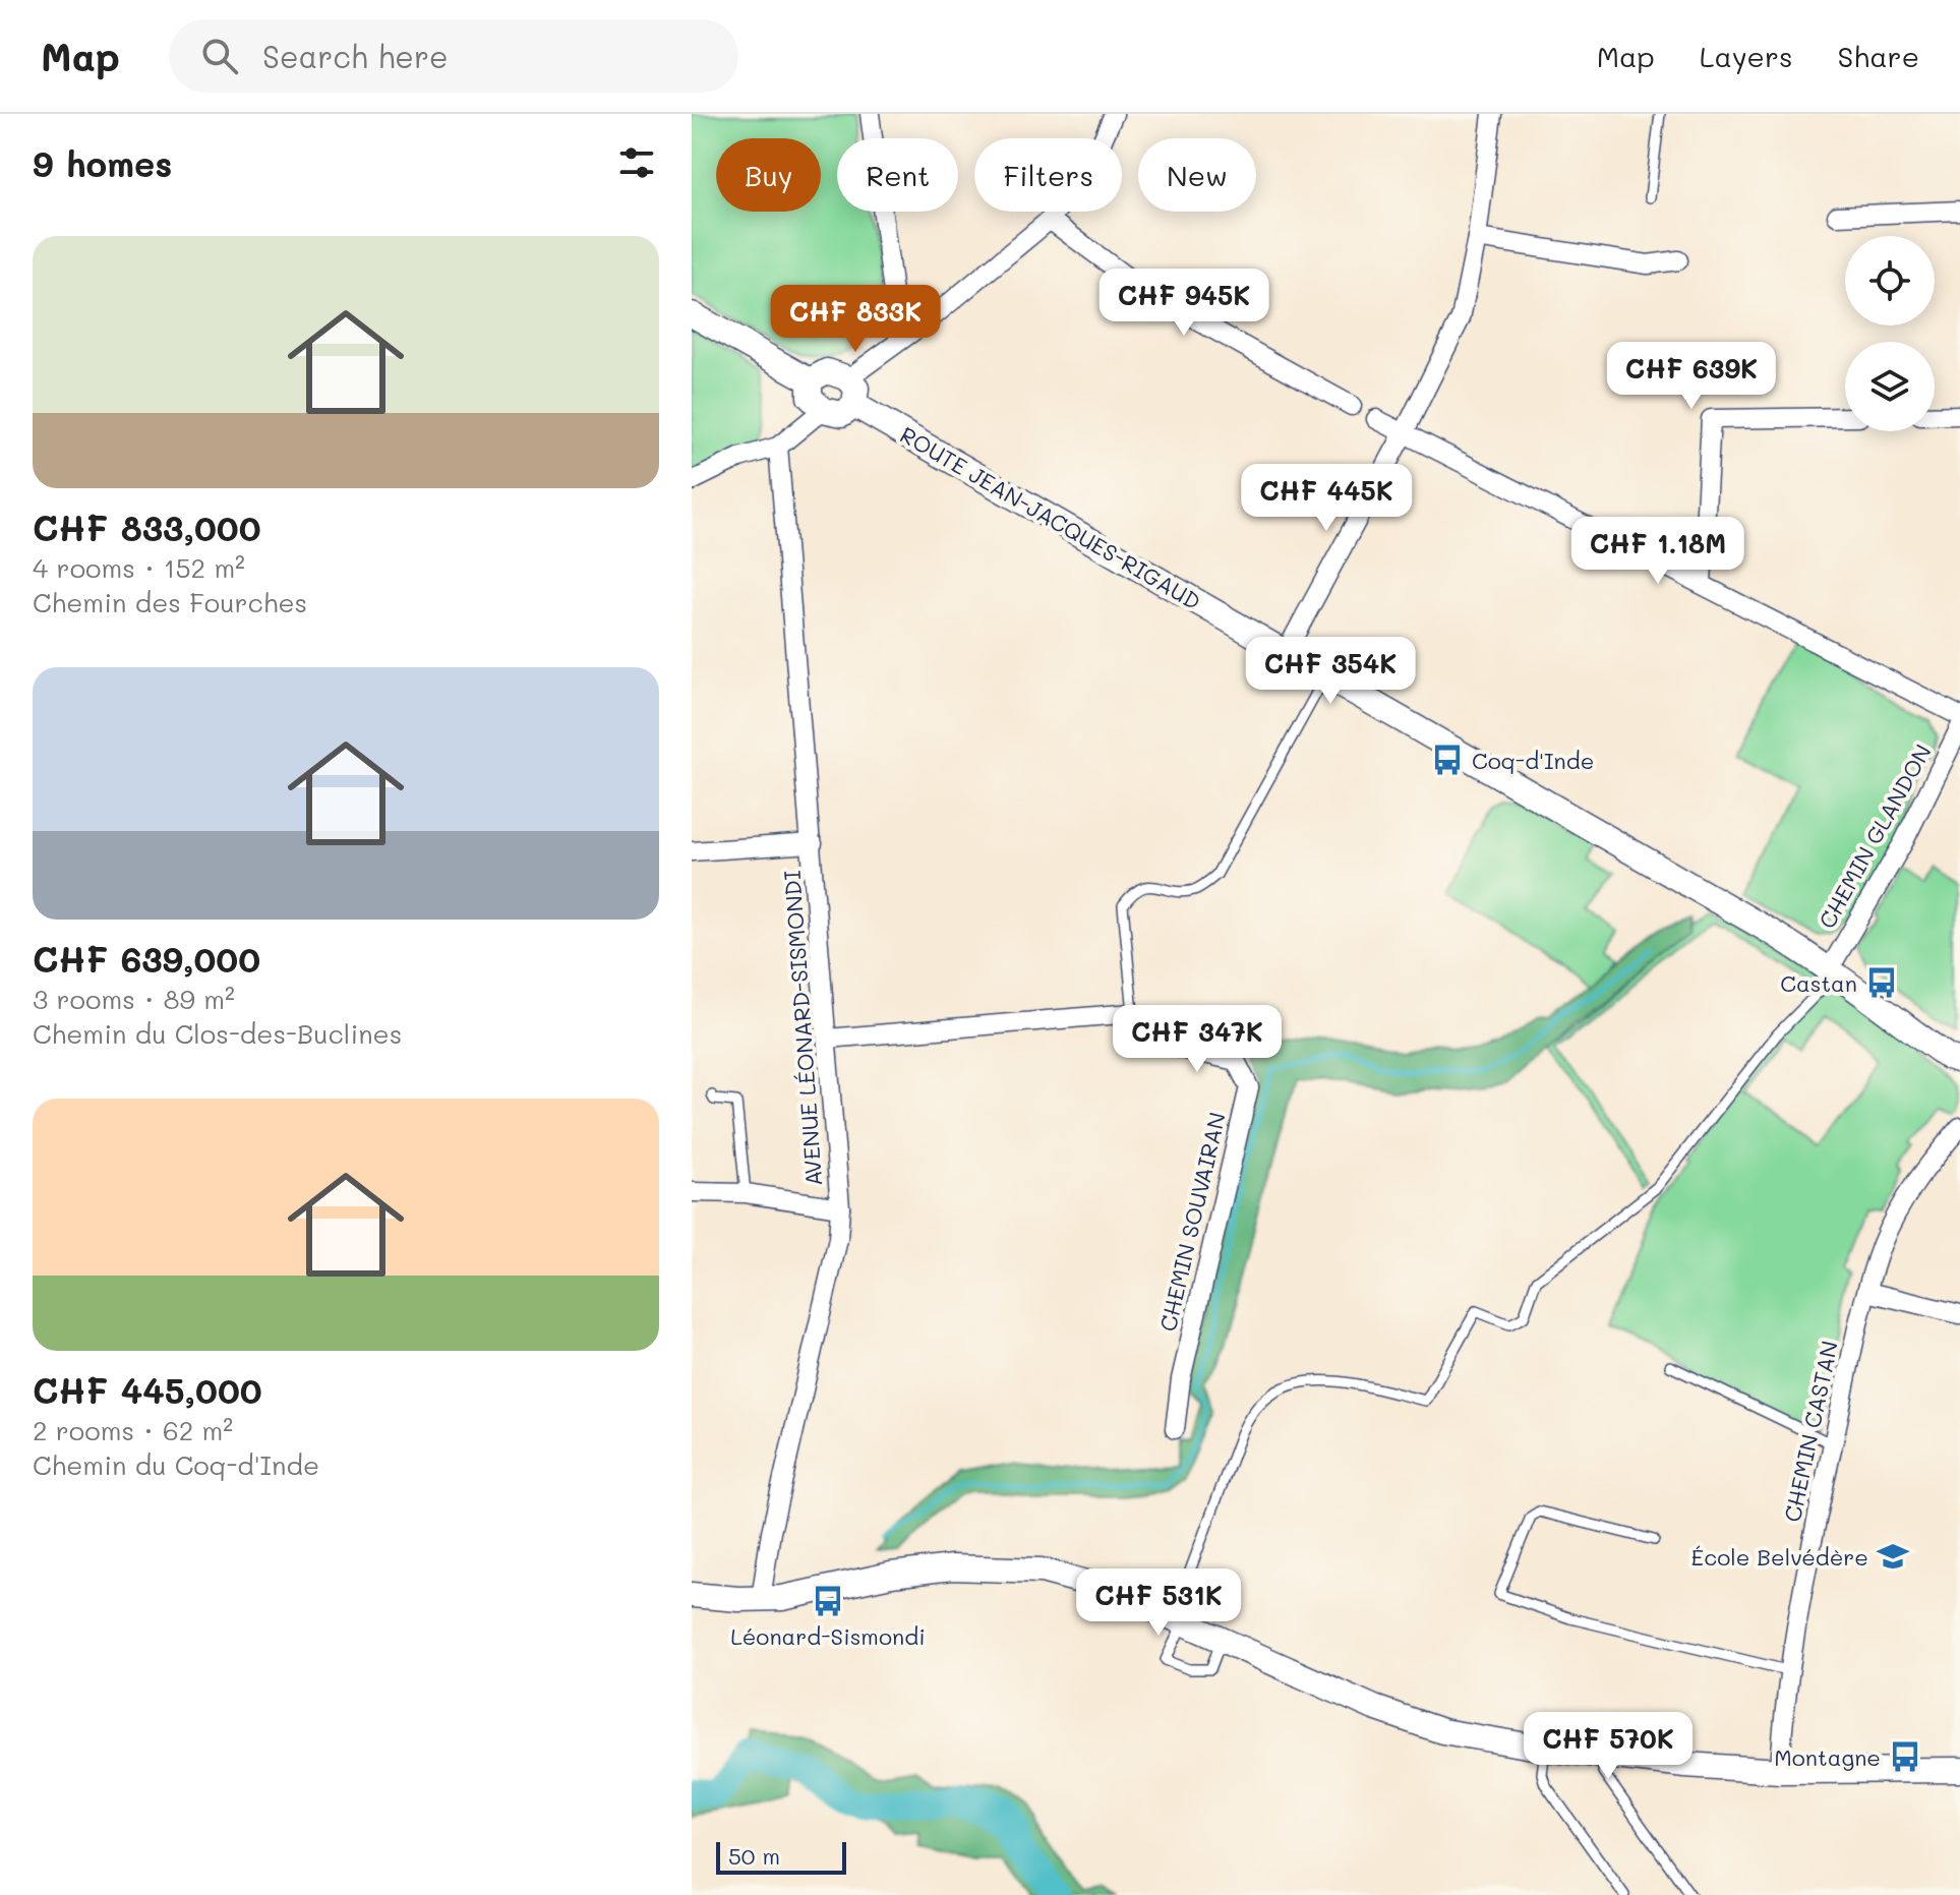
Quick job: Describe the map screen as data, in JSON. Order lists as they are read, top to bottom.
{
  "streets": {
    "street": [
      "ROUTE JEAN-JACQUES-RIGAUD",
      "CHEMIN GLANDON",
      "AVENUE LÉONARD-SISMONDI",
      "CHEMIN SOUVAIRAN",
      "CHEMIN CASTAN"
    ]
  },
  "crossings": [
    ["ROUTE JEAN-JACQUES-RIGAUD", "CHEMIN GLANDON"]
  ],
  "places": {
    "bus stop": [
      "Coq-d'Inde",
      "Castan",
      "Léonard-Sismondi",
      "Montagne"
    ],
    "school or university": ["École Belvédère"]
  },
  "scale_bar": "50 m",
  "page": {
    "header": "Map",
    "search": "Search here",
    "nav": ["Map", "Layers", "Share"],
    "heading": "9 homes",
    "chip": [
      "Buy",
      "Rent",
      "Filters",
      "New"
    ],
    "list": [
      {
        "name": "CHF 833,000",
        "note": "4 rooms · 152 m² · Chemin des Fourches"
      },
      {
        "name": "CHF 639,000",
        "note": "3 rooms · 89 m² · Chemin du Clos-des-Buclines"
      },
      {
        "name": "CHF 445,000",
        "note": "2 rooms · 62 m² · Chemin du Coq-d'Inde"
      }
    ],
    "price": [
      "CHF 945K",
      "CHF 833K",
      "CHF 639K",
      "CHF 445K",
      "CHF 1.18M",
      "CHF 354K",
      "CHF 347K",
      "CHF 531K",
      "CHF 570K"
    ],
    "scale": "50 m"
  }
}
